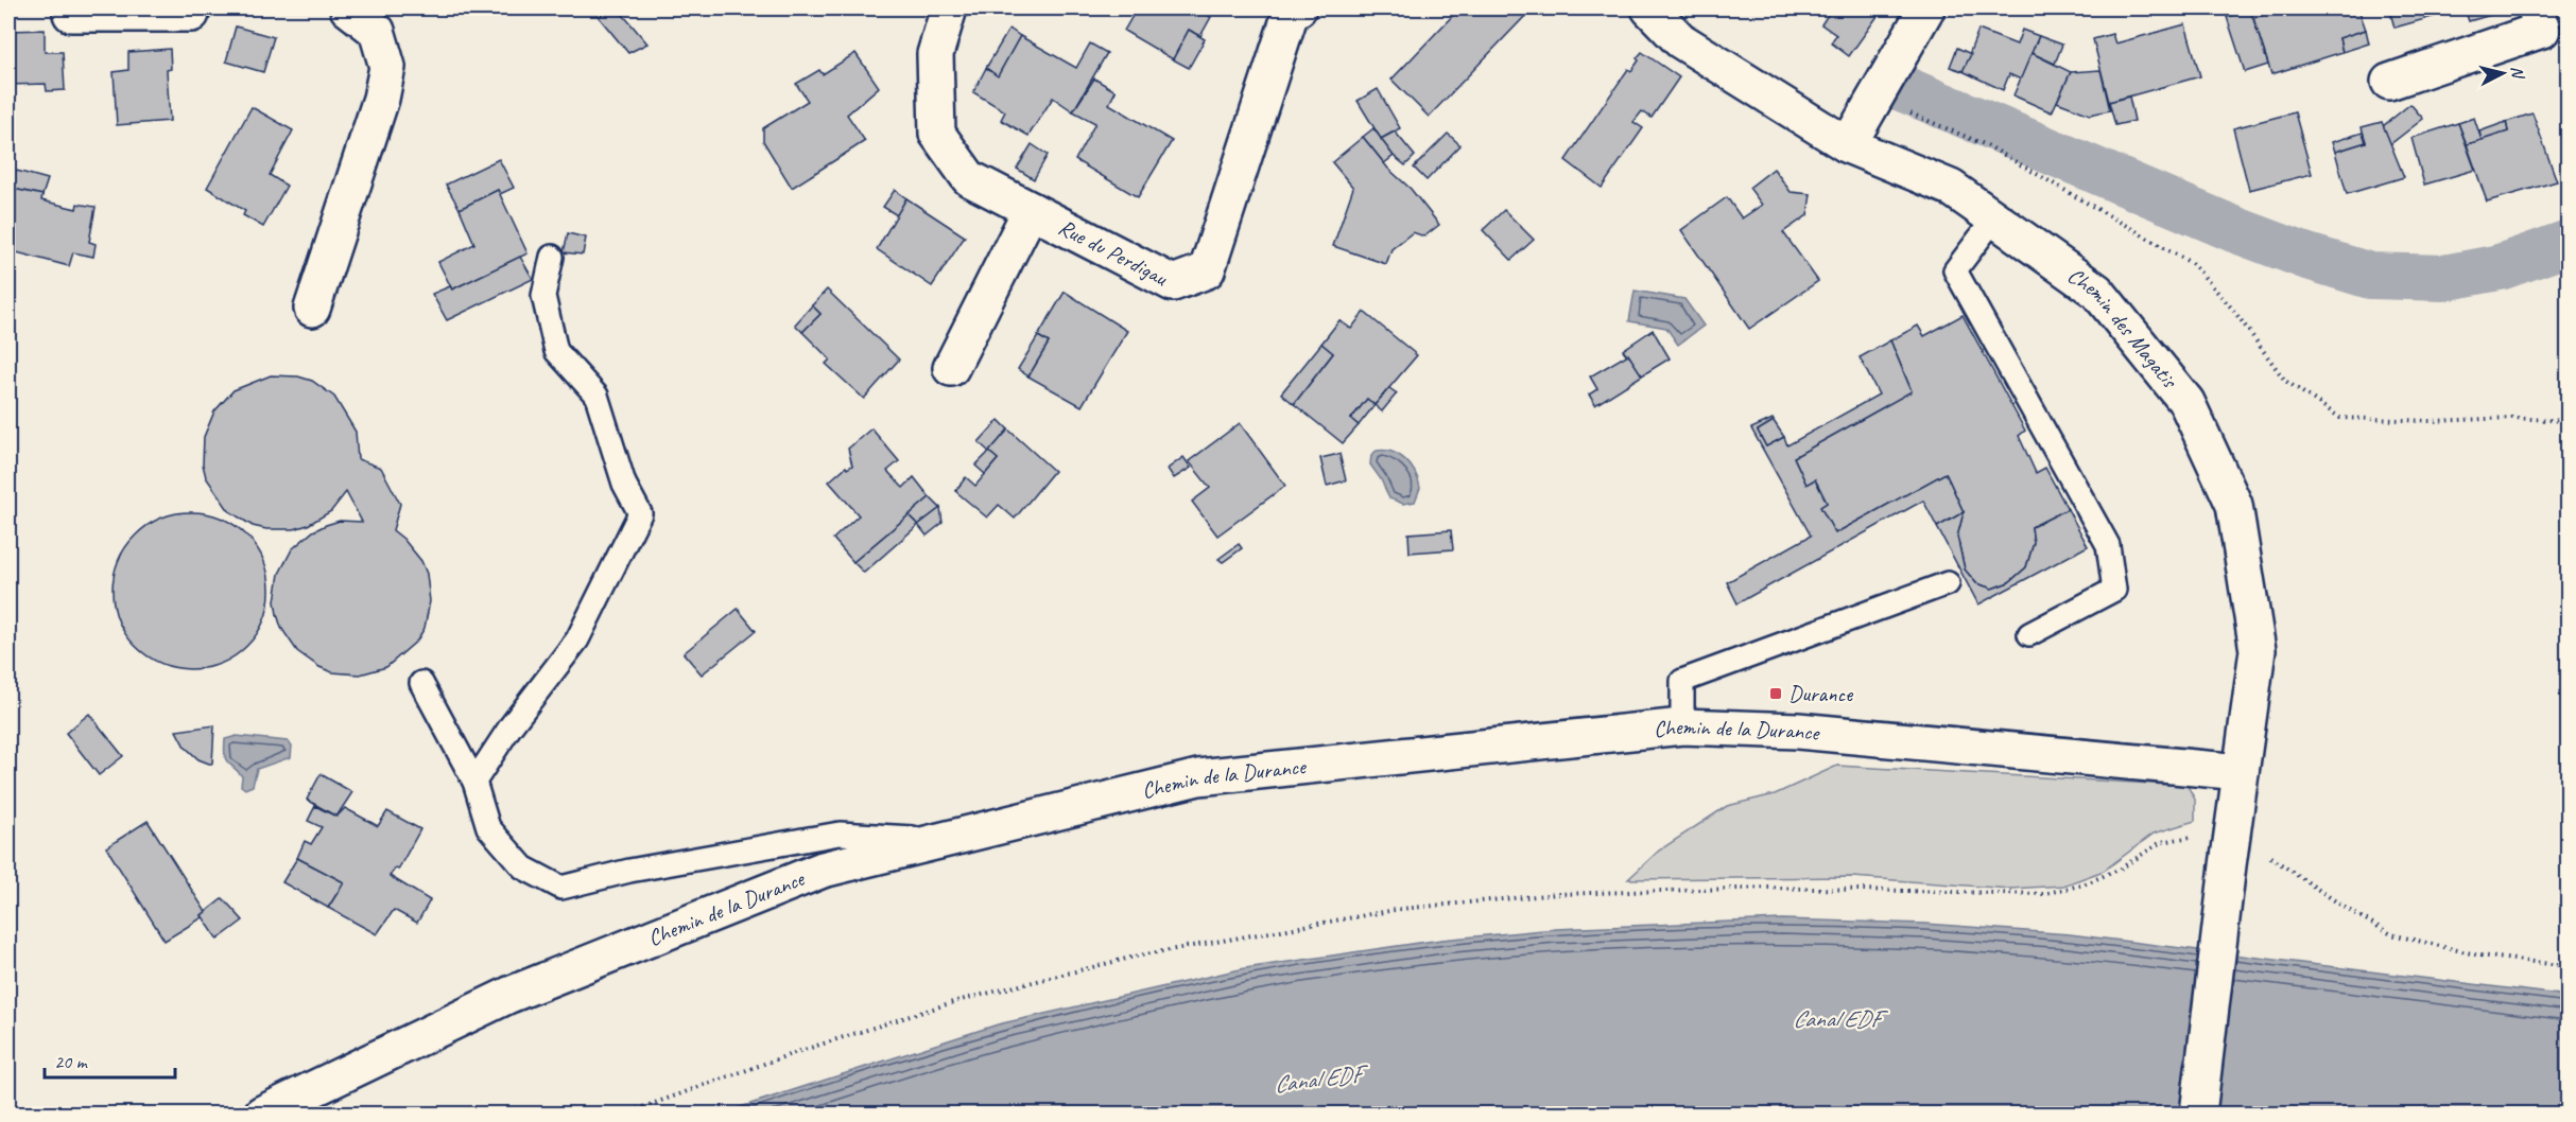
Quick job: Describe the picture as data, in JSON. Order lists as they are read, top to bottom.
{
  "streets": {
    "street": ["Rue du Perdigau", "Chemin des Magatis", "Chemin de la Durance"]
  },
  "crossings": [
    ["Chemin des Magatis", "Chemin de la Durance"]
  ],
  "water": ["Canal EDF"],
  "places": {
    "transit": ["Durance"]
  },
  "scale_bar": "20 m",
  "north": "right"
}
